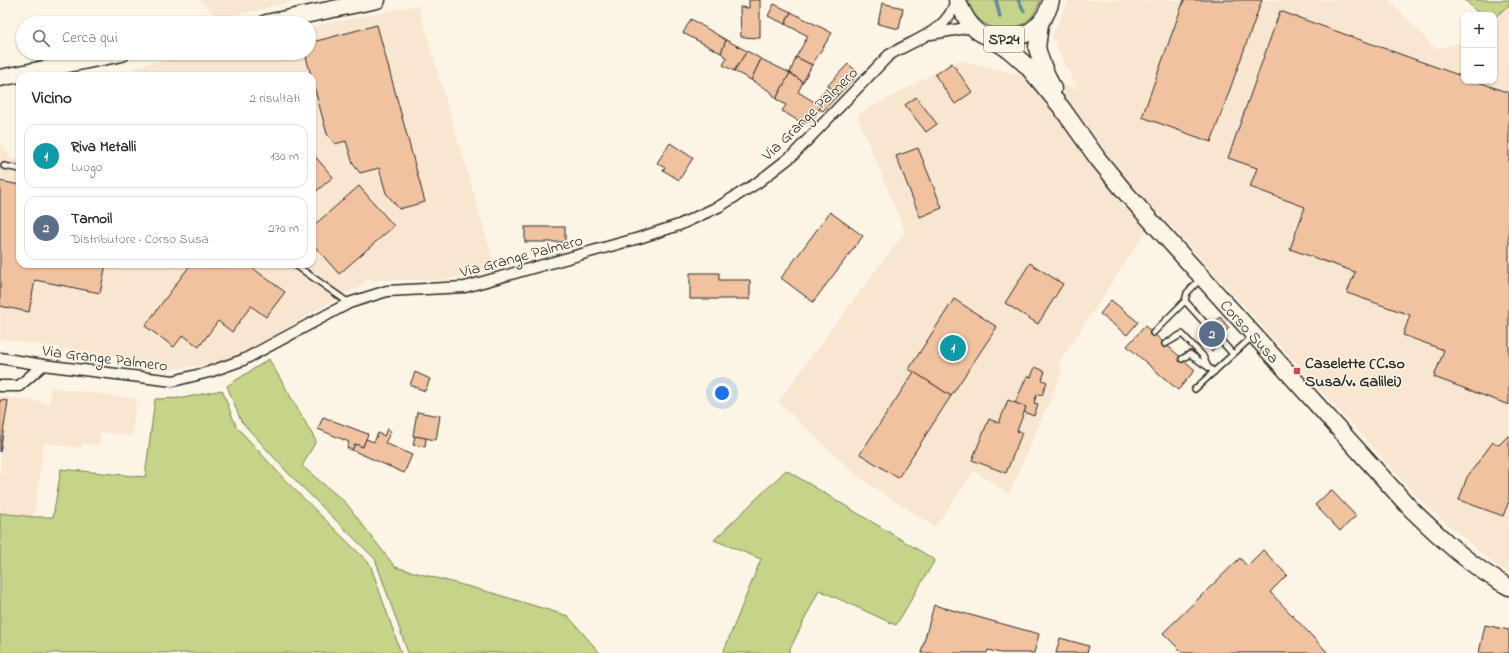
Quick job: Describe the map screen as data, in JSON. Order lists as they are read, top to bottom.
{
  "streets": {
    "main road": ["SP24", "Corso Susa"],
    "street": ["Via Grange Palmero"]
  },
  "crossings": [
    ["SP24", "Via Grange Palmero"],
    ["SP24", "Corso Susa"]
  ],
  "places": {
    "transit": ["Caselette (C.so Susa/v. Galilei)"]
  },
  "page": {
    "map_buttons": ["+", "−"],
    "search": "Cerca qui",
    "heading": ["Vicino", "2 risultati"],
    "list": [
      {
        "mark": "1",
        "name": "Riva Metalli",
        "note": "Luogo",
        "value": "130 m"
      },
      {
        "mark": "2",
        "name": "Tamoil",
        "note": "Distributore · Corso Susa",
        "value": "270 m"
      }
    ],
    "pins": ["2", "1"]
  }
}
